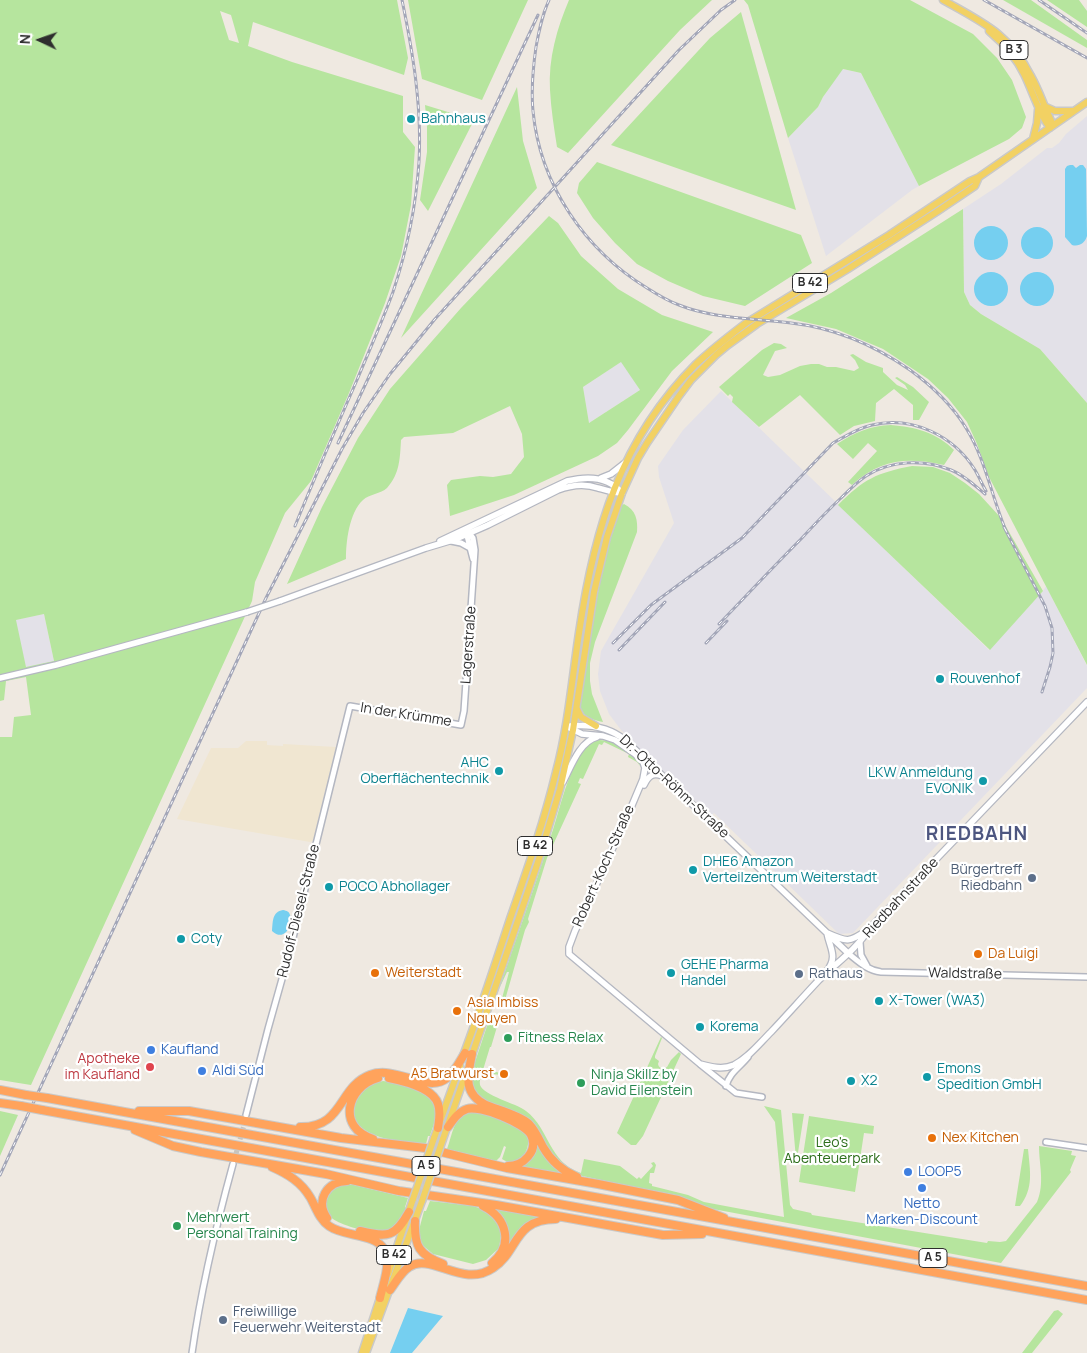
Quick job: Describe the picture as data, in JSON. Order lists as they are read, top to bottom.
{
  "streets": {
    "highway": ["A 5"],
    "main road": [
      "B 3",
      "B 42",
      "Dr.-Otto-Röhm-Straße",
      "Robert-Koch-Straße",
      "Riedbahnstraße"
    ],
    "street": [
      "Lagerstraße",
      "In der Krümme",
      "Rudolf-Diesel-Straße",
      "Waldstraße"
    ]
  },
  "crossings": [
    ["B 3", "B 42"],
    ["B 42", "Dr.-Otto-Röhm-Straße"],
    ["B 42", "A 5"],
    ["Lagerstraße", "In der Krümme"],
    ["In der Krümme", "Rudolf-Diesel-Straße"],
    ["Dr.-Otto-Röhm-Straße", "Robert-Koch-Straße"],
    ["Dr.-Otto-Röhm-Straße", "Riedbahnstraße"],
    ["Robert-Koch-Straße", "Riedbahnstraße"]
  ],
  "districts": ["RIEDBAHN"],
  "parks": ["Leo's Abenteuerpark"],
  "places": [
    "Bahnhaus",
    "Rouvenhof",
    "AHC Oberflächentechnik",
    "LKW Anmeldung EVONIK",
    "DHE6 Amazon Verteilzentrum Weiterstadt",
    "Bürgertreff Riedbahn",
    "POCO Abhollager",
    "Coty",
    "Da Luigi",
    "Weiterstadt",
    "GEHE Pharma Handel",
    "Rathaus",
    "X-Tower (WA3)",
    "Asia Imbiss Nguyen",
    "Korema",
    "Fitness Relax",
    "Kaufland",
    "Apotheke im Kaufland",
    "Aldi Süd",
    "A5 Bratwurst",
    "Emons Spedition GmbH",
    "X2",
    "Ninja Skillz by David Eilenstein",
    "Nex Kitchen",
    "LOOP5",
    "Netto Marken-Discount",
    "Mehrwert Personal Training",
    "Freiwillige Feuerwehr Weiterstadt"
  ],
  "north": "left"
}
